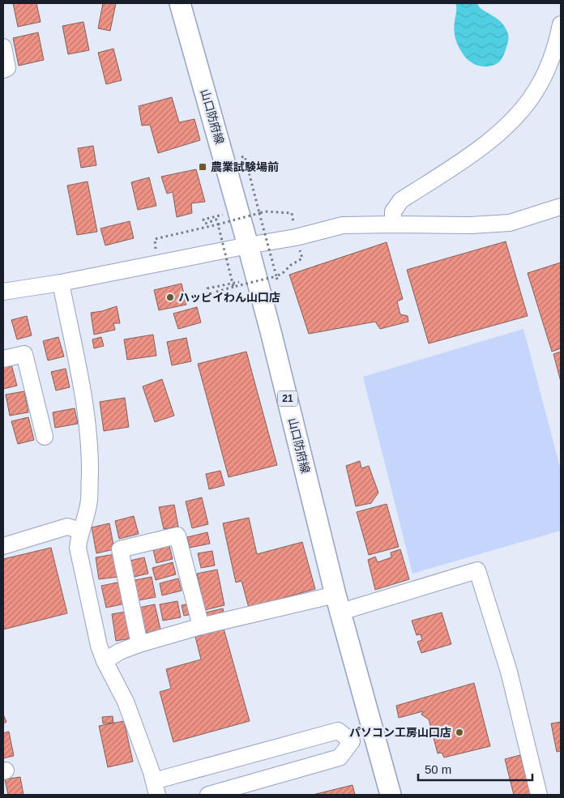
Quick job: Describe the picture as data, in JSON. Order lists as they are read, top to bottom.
{
  "streets": {
    "main road": ["山口防府線", "21"]
  },
  "places": {
    "transit": ["農業試験場前"],
    "other": ["ハッピイわん山口店", "パソコン工房山口店"]
  },
  "scale_bar": "50 m"
}
